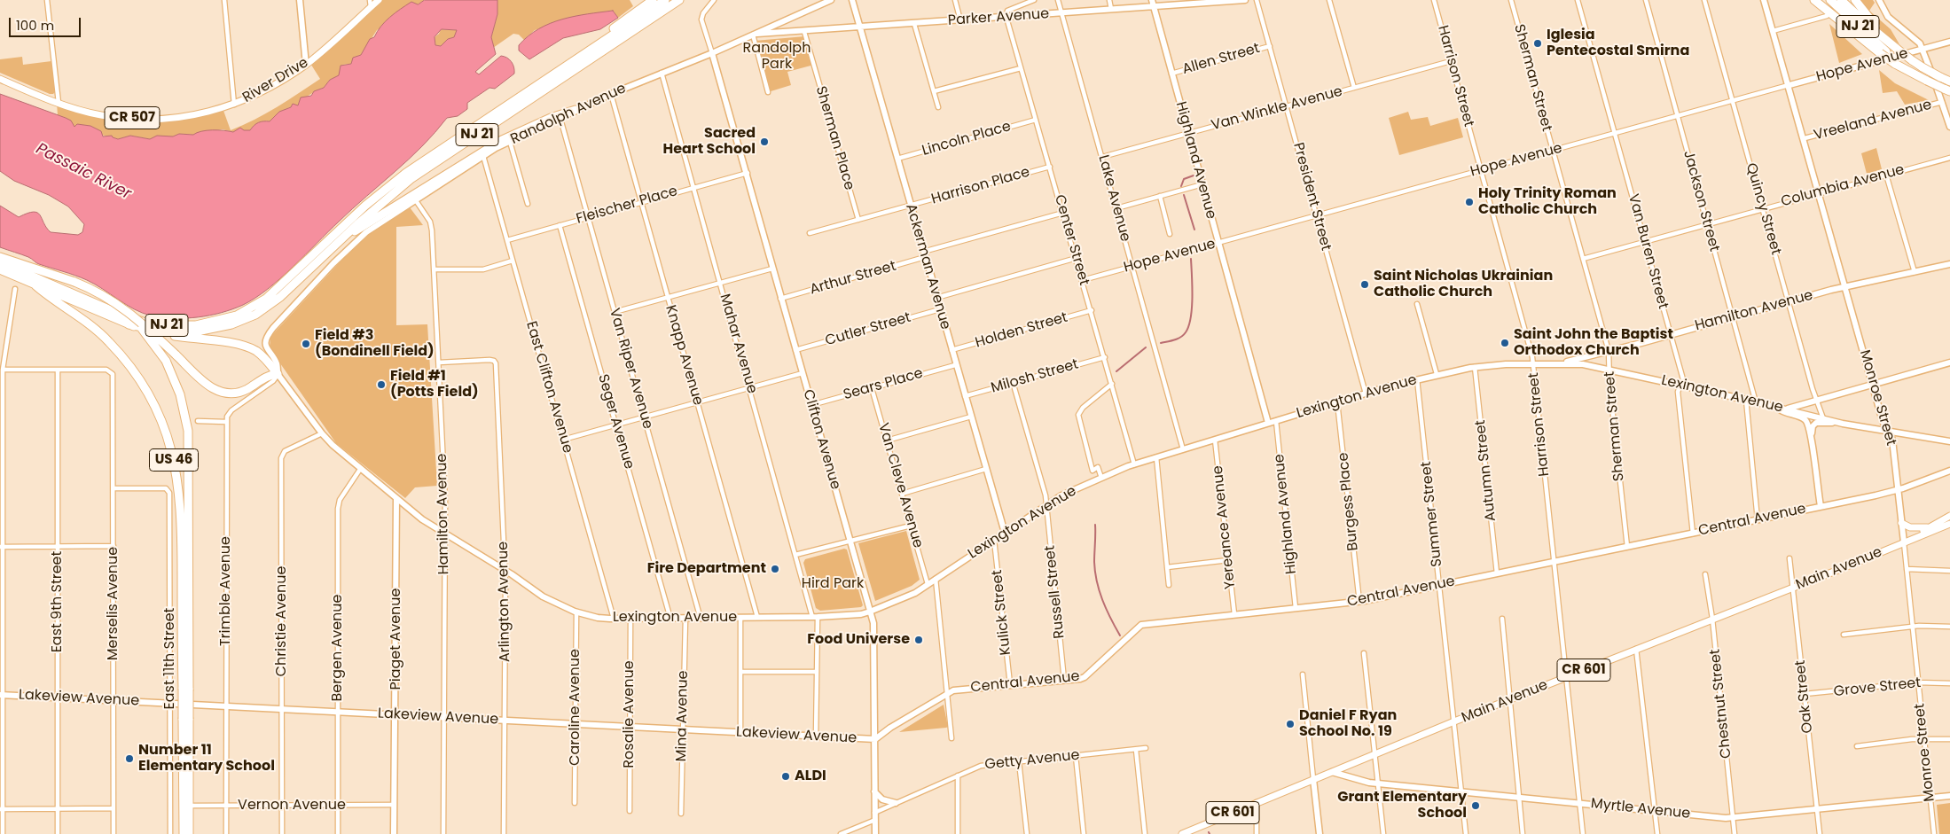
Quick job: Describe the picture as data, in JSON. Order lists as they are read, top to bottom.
{
  "streets": {
    "highway": ["NJ 21", "US 46"],
    "main road": [
      "Parker Avenue",
      "Hope Avenue",
      "River Drive",
      "Randolph Avenue",
      "CR 507",
      "Highland Avenue",
      "Ackerman Avenue",
      "Hamilton Avenue",
      "Lexington Avenue",
      "Monroe Street",
      "Clifton Avenue",
      "Central Avenue",
      "Main Avenue",
      "Piaget Avenue",
      "CR 601",
      "Lakeview Avenue",
      "Myrtle Avenue"
    ],
    "street": [
      "Allen Street",
      "Harrison Street",
      "Sherman Street",
      "Van Winkle Avenue",
      "Vreeland Avenue",
      "Sherman Place",
      "Lincoln Place",
      "Harrison Place",
      "Columbia Avenue",
      "President Street",
      "Lake Avenue",
      "Jackson Street",
      "Fleischer Place",
      "Quincy Street",
      "Center Street",
      "Van Buren Street",
      "Arthur Street",
      "Cutler Street",
      "Holden Street",
      "Mahar Avenue",
      "Knapp Avenue",
      "Van Riper Avenue",
      "Milosh Street",
      "Sears Place",
      "East Clifton Avenue",
      "Seger Avenue",
      "Autumn Street",
      "Van Cleve Avenue",
      "Burgess Place",
      "Summer Street",
      "Yereance Avenue",
      "Trimble Avenue",
      "Russell Street",
      "East 9th Street",
      "Arlington Avenue",
      "Merselis Avenue",
      "Kulick Street",
      "Christie Avenue",
      "Bergen Avenue",
      "East 11th Street",
      "Grove Street",
      "Oak Street",
      "Chestnut Street",
      "Caroline Avenue",
      "Rosalie Avenue",
      "Mina Avenue",
      "Getty Avenue",
      "Vernon Avenue"
    ]
  },
  "crossings": [
    ["Parker Avenue", "Randolph Avenue"],
    ["Parker Avenue", "Sherman Place"],
    ["Parker Avenue", "Highland Avenue"],
    ["Parker Avenue", "Lake Avenue"],
    ["Parker Avenue", "Center Street"],
    ["Parker Avenue", "Ackerman Avenue"],
    ["NJ 21", "US 46"],
    ["Allen Street", "Highland Avenue"],
    ["Allen Street", "President Street"],
    ["Hope Avenue", "Harrison Street"],
    ["Hope Avenue", "Sherman Street"],
    ["Hope Avenue", "Highland Avenue"],
    ["Hope Avenue", "President Street"],
    ["Hope Avenue", "Lake Avenue"],
    ["Hope Avenue", "Jackson Street"],
    ["Hope Avenue", "Quincy Street"],
    ["Hope Avenue", "Center Street"],
    ["Hope Avenue", "Van Buren Street"],
    ["Hope Avenue", "Monroe Street"],
    ["Harrison Street", "Van Winkle Avenue"],
    ["Harrison Street", "Lexington Avenue"],
    ["Harrison Street", "Central Avenue"],
    ["Harrison Street", "Main Avenue"],
    ["Harrison Street", "Myrtle Avenue"],
    ["Sherman Street", "Columbia Avenue"],
    ["Sherman Street", "Hamilton Avenue"],
    ["Sherman Street", "Lexington Avenue"],
    ["Sherman Street", "Central Avenue"],
    ["Van Winkle Avenue", "Highland Avenue"],
    ["Van Winkle Avenue", "President Street"],
    ["Van Winkle Avenue", "Lake Avenue"],
    ["Randolph Avenue", "Hamilton Avenue"],
    ["Randolph Avenue", "Mahar Avenue"],
    ["Randolph Avenue", "Knapp Avenue"],
    ["Randolph Avenue", "Van Riper Avenue"],
    ["Randolph Avenue", "East Clifton Avenue"],
    ["Randolph Avenue", "Lexington Avenue"],
    ["Randolph Avenue", "Clifton Avenue"],
    ["Vreeland Avenue", "Monroe Street"],
    ["Sherman Place", "Harrison Place"],
    ["Lincoln Place", "Center Street"],
    ["Lincoln Place", "Ackerman Avenue"],
    ["Highland Avenue", "Lexington Avenue"],
    ["Highland Avenue", "Central Avenue"],
    ["Harrison Place", "Center Street"],
    ["Harrison Place", "Ackerman Avenue"],
    ["Columbia Avenue", "Jackson Street"],
    ["Columbia Avenue", "Quincy Street"],
    ["Columbia Avenue", "Van Buren Street"],
    ["Columbia Avenue", "Monroe Street"],
    ["President Street", "Lexington Avenue"],
    ["Lake Avenue", "Lexington Avenue"],
    ["Jackson Street", "Hamilton Avenue"],
    ["Jackson Street", "Lexington Avenue"],
    ["Fleischer Place", "Mahar Avenue"],
    ["Fleischer Place", "Knapp Avenue"],
    ["Fleischer Place", "Van Riper Avenue"],
    ["Fleischer Place", "East Clifton Avenue"],
    ["Fleischer Place", "Seger Avenue"],
    ["Fleischer Place", "Clifton Avenue"],
    ["Quincy Street", "Hamilton Avenue"],
    ["Quincy Street", "Lexington Avenue"],
    ["Center Street", "Arthur Street"],
    ["Center Street", "Holden Street"],
    ["Center Street", "Milosh Street"],
    ["Center Street", "Lexington Avenue"],
    ["Van Buren Street", "Hamilton Avenue"],
    ["Van Buren Street", "Lexington Avenue"],
    ["Van Buren Street", "Central Avenue"],
    ["Ackerman Avenue", "Arthur Street"],
    ["Ackerman Avenue", "Cutler Street"],
    ["Ackerman Avenue", "Holden Street"],
    ["Ackerman Avenue", "Milosh Street"],
    ["Ackerman Avenue", "Sears Place"],
    ["Ackerman Avenue", "Lexington Avenue"],
    ["Arthur Street", "Clifton Avenue"],
    ["Hamilton Avenue", "Lexington Avenue"],
    ["Hamilton Avenue", "Monroe Street"],
    ["Hamilton Avenue", "Arlington Avenue"],
    ["Hamilton Avenue", "Lakeview Avenue"],
    ["Cutler Street", "Clifton Avenue"],
    ["Mahar Avenue", "Lexington Avenue"],
    ["Mahar Avenue", "Lakeview Avenue"],
    ["Knapp Avenue", "Lexington Avenue"],
    ["Van Riper Avenue", "Lexington Avenue"],
    ["Milosh Street", "Russell Street"],
    ["Sears Place", "Clifton Avenue"],
    ["Sears Place", "Van Cleve Avenue"],
    ["East Clifton Avenue", "Lexington Avenue"],
    ["Lexington Avenue", "Monroe Street"],
    ["Lexington Avenue", "Seger Avenue"],
    ["Lexington Avenue", "Clifton Avenue"],
    ["Lexington Avenue", "Autumn Street"],
    ["Lexington Avenue", "Van Cleve Avenue"],
    ["Lexington Avenue", "Burgess Place"],
    ["Lexington Avenue", "Summer Street"],
    ["Lexington Avenue", "Yereance Avenue"],
    ["Lexington Avenue", "Russell Street"],
    ["Lexington Avenue", "Arlington Avenue"],
    ["Lexington Avenue", "Kulick Street"],
    ["Lexington Avenue", "Christie Avenue"],
    ["Lexington Avenue", "Piaget Avenue"],
    ["Lexington Avenue", "Bergen Avenue"],
    ["Lexington Avenue", "Caroline Avenue"],
    ["Lexington Avenue", "Rosalie Avenue"],
    ["Lexington Avenue", "Mina Avenue"],
    ["Monroe Street", "Central Avenue"],
    ["Monroe Street", "Main Avenue"],
    ["Monroe Street", "Grove Street"],
    ["Monroe Street", "Myrtle Avenue"],
    ["Clifton Avenue", "Central Avenue"],
    ["Clifton Avenue", "Lakeview Avenue"],
    ["Clifton Avenue", "Getty Avenue"],
    ["US 46", "Vernon Avenue"],
    ["Autumn Street", "Central Avenue"],
    ["Burgess Place", "Central Avenue"],
    ["Summer Street", "Central Avenue"],
    ["Summer Street", "Main Avenue"],
    ["Summer Street", "Myrtle Avenue"],
    ["Central Avenue", "Yereance Avenue"],
    ["Central Avenue", "Russell Street"],
    ["Central Avenue", "Kulick Street"],
    ["Central Avenue", "Lakeview Avenue"],
    ["Main Avenue", "Oak Street"],
    ["Main Avenue", "Chestnut Street"],
    ["Main Avenue", "Myrtle Avenue"],
    ["Trimble Avenue", "Lakeview Avenue"],
    ["Trimble Avenue", "Vernon Avenue"],
    ["East 9th Street", "Merselis Avenue"],
    ["East 9th Street", "Lakeview Avenue"],
    ["Arlington Avenue", "Lakeview Avenue"],
    ["Merselis Avenue", "East 11th Street"],
    ["Merselis Avenue", "Lakeview Avenue"],
    ["Christie Avenue", "Lakeview Avenue"],
    ["Christie Avenue", "Vernon Avenue"],
    ["Piaget Avenue", "Lakeview Avenue"],
    ["Piaget Avenue", "Vernon Avenue"],
    ["Bergen Avenue", "Lakeview Avenue"],
    ["Bergen Avenue", "Vernon Avenue"],
    ["East 11th Street", "Lakeview Avenue"],
    ["Grove Street", "Oak Street"],
    ["Oak Street", "Myrtle Avenue"],
    ["Lakeview Avenue", "Caroline Avenue"],
    ["Lakeview Avenue", "Rosalie Avenue"],
    ["Lakeview Avenue", "Mina Avenue"],
    ["Chestnut Street", "Myrtle Avenue"]
  ],
  "water": ["Passaic River"],
  "parks": ["Randolph Park", "Hird Park"],
  "places": [
    "Iglesia Pentecostal Smirna",
    "Sacred Heart School",
    "Holy Trinity Roman Catholic Church",
    "Saint Nicholas Ukrainian Catholic Church",
    "Saint John the Baptist Orthodox Church",
    "Field #3 (Bondinell Field)",
    "Field #1 (Potts Field)",
    "Fire Department",
    "Food Universe",
    "Daniel F Ryan School No. 19",
    "Number 11 Elementary School",
    "ALDI",
    "Grant Elementary School"
  ],
  "scale_bar": "100 m"
}
